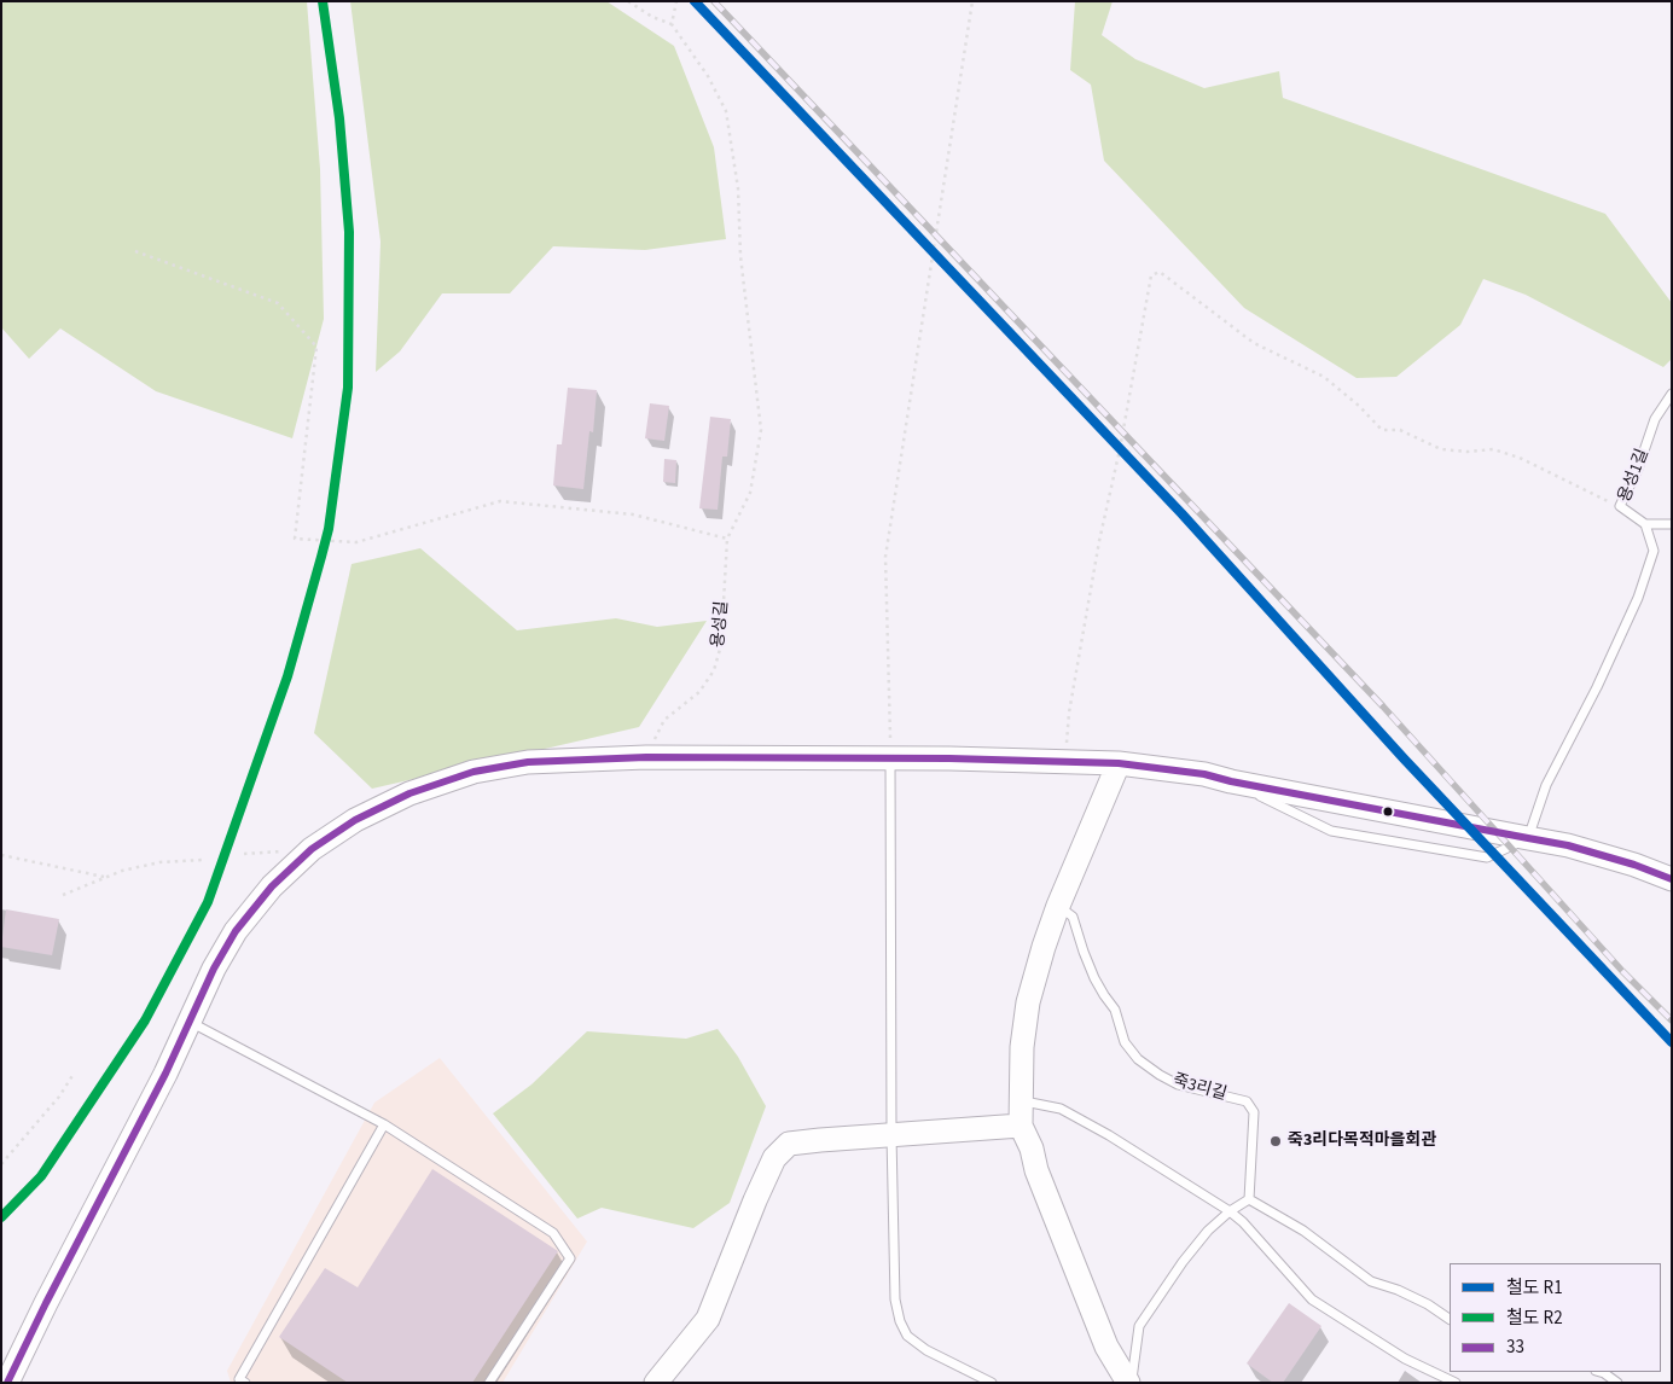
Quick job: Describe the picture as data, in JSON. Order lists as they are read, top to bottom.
{
  "streets": {
    "lane": ["용성1길", "죽3리길"],
    "path": ["용성길"]
  },
  "places": ["죽3리다목적마을회관"],
  "lines": ["rail line R1", "rail line R2", "transit line 33"],
  "legend": ["철도 R1", "철도 R2", "33"]
}
